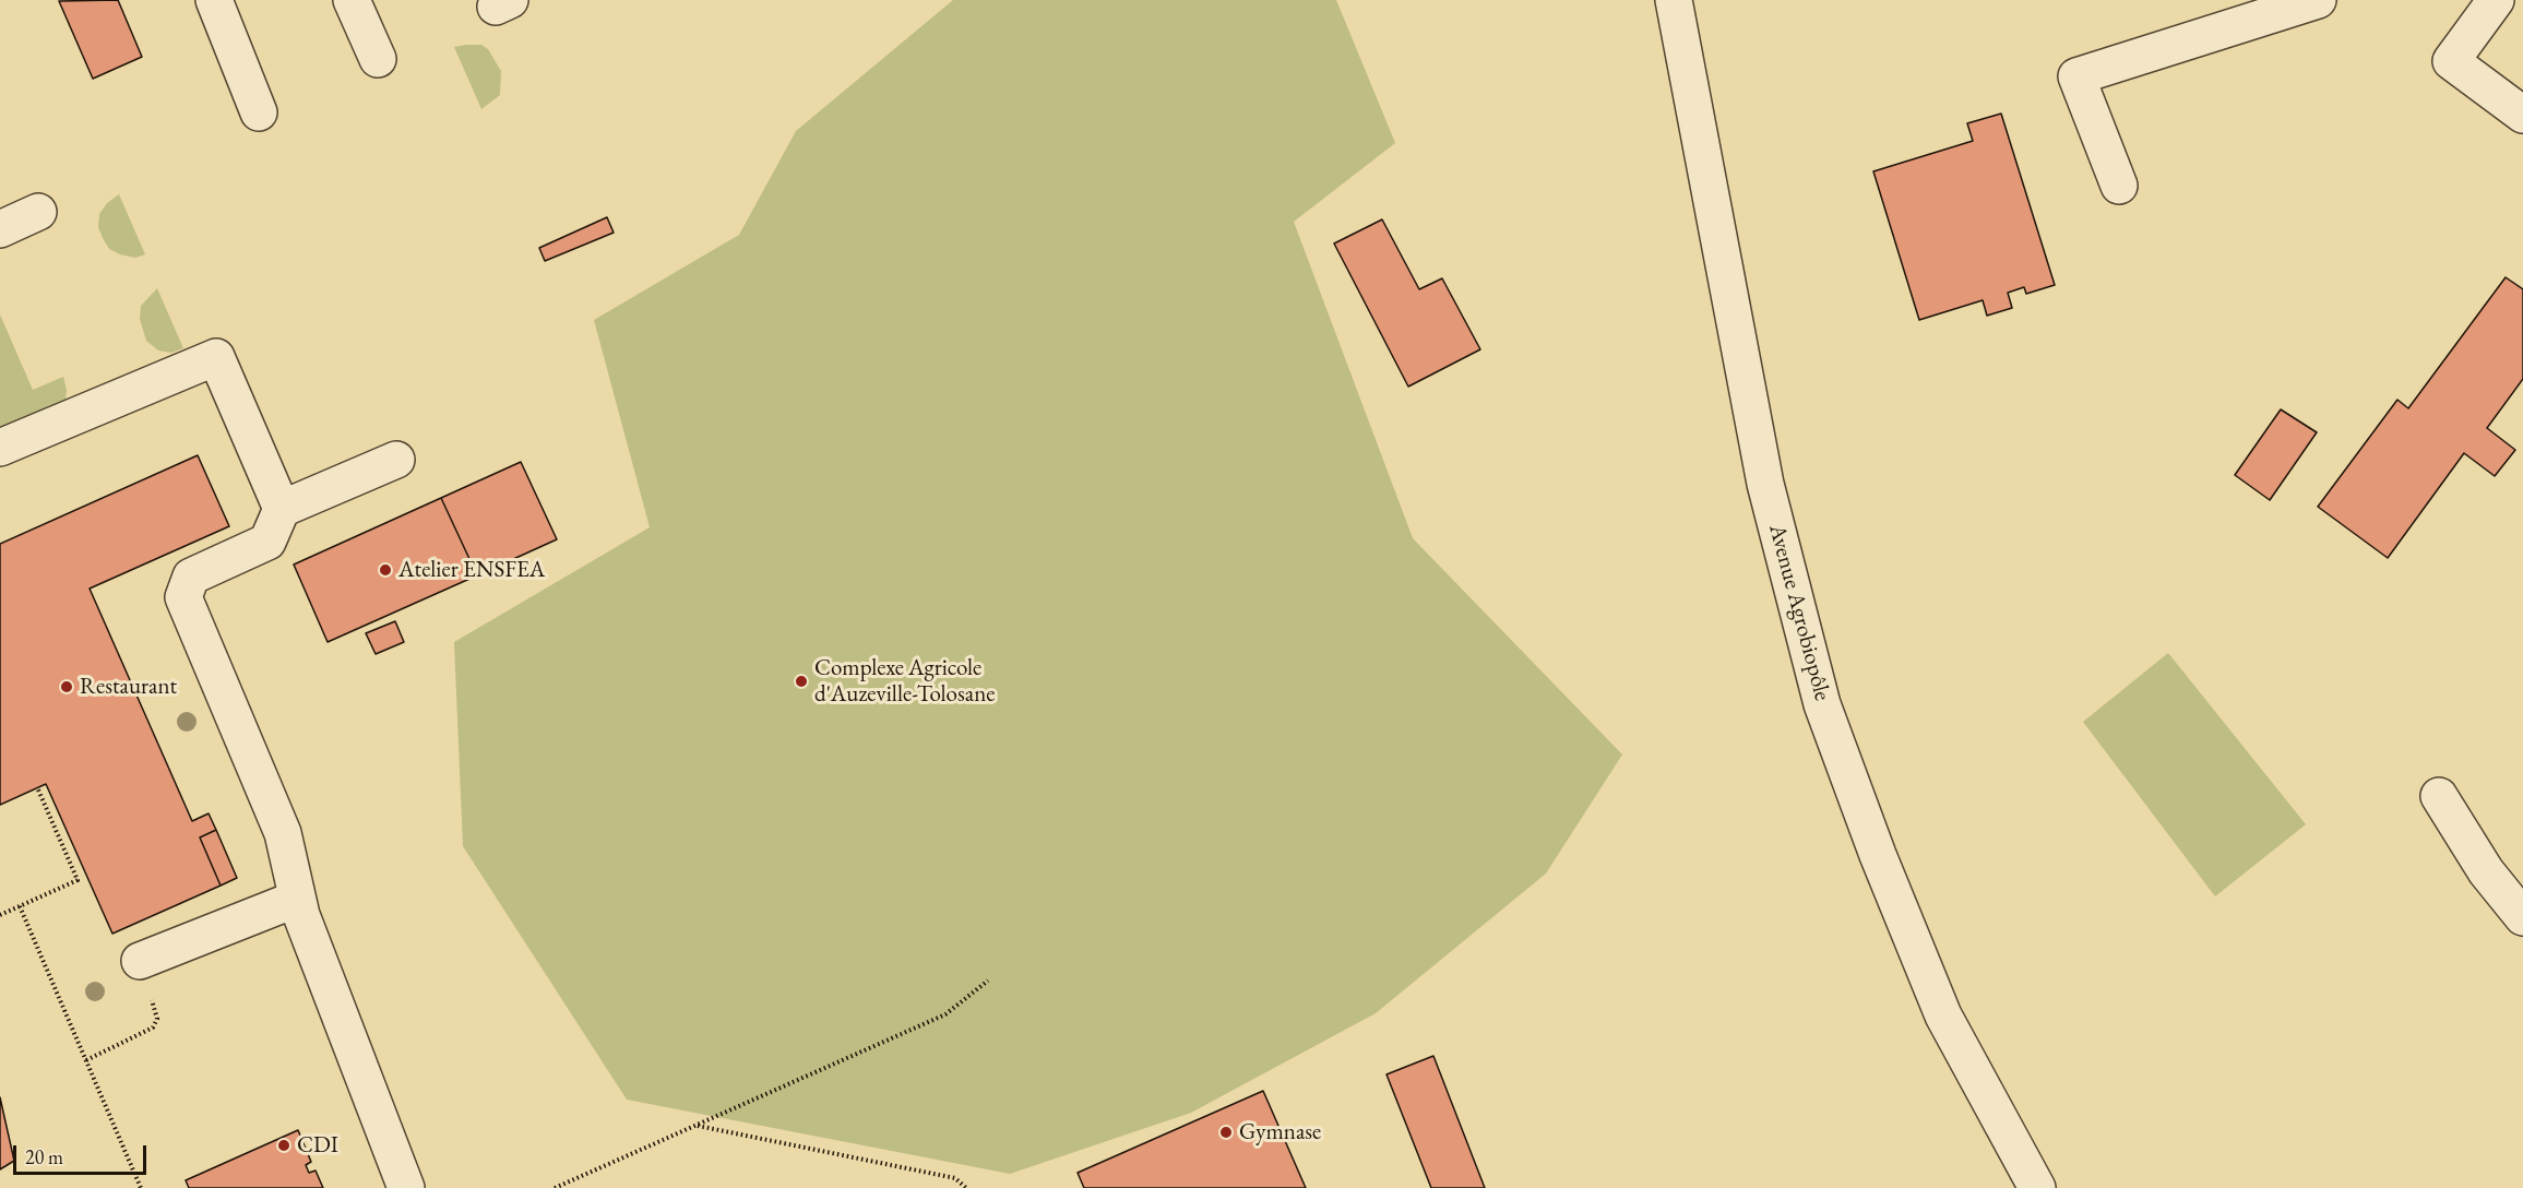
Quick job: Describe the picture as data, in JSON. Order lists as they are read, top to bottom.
{
  "streets": {
    "street": ["Avenue Agrobiopôle"]
  },
  "places": [
    "Atelier ENSFEA",
    "Complexe Agricole d'Auzeville-Tolosane",
    "Restaurant",
    "Gymnase",
    "CDI"
  ],
  "scale_bar": "20 m"
}
